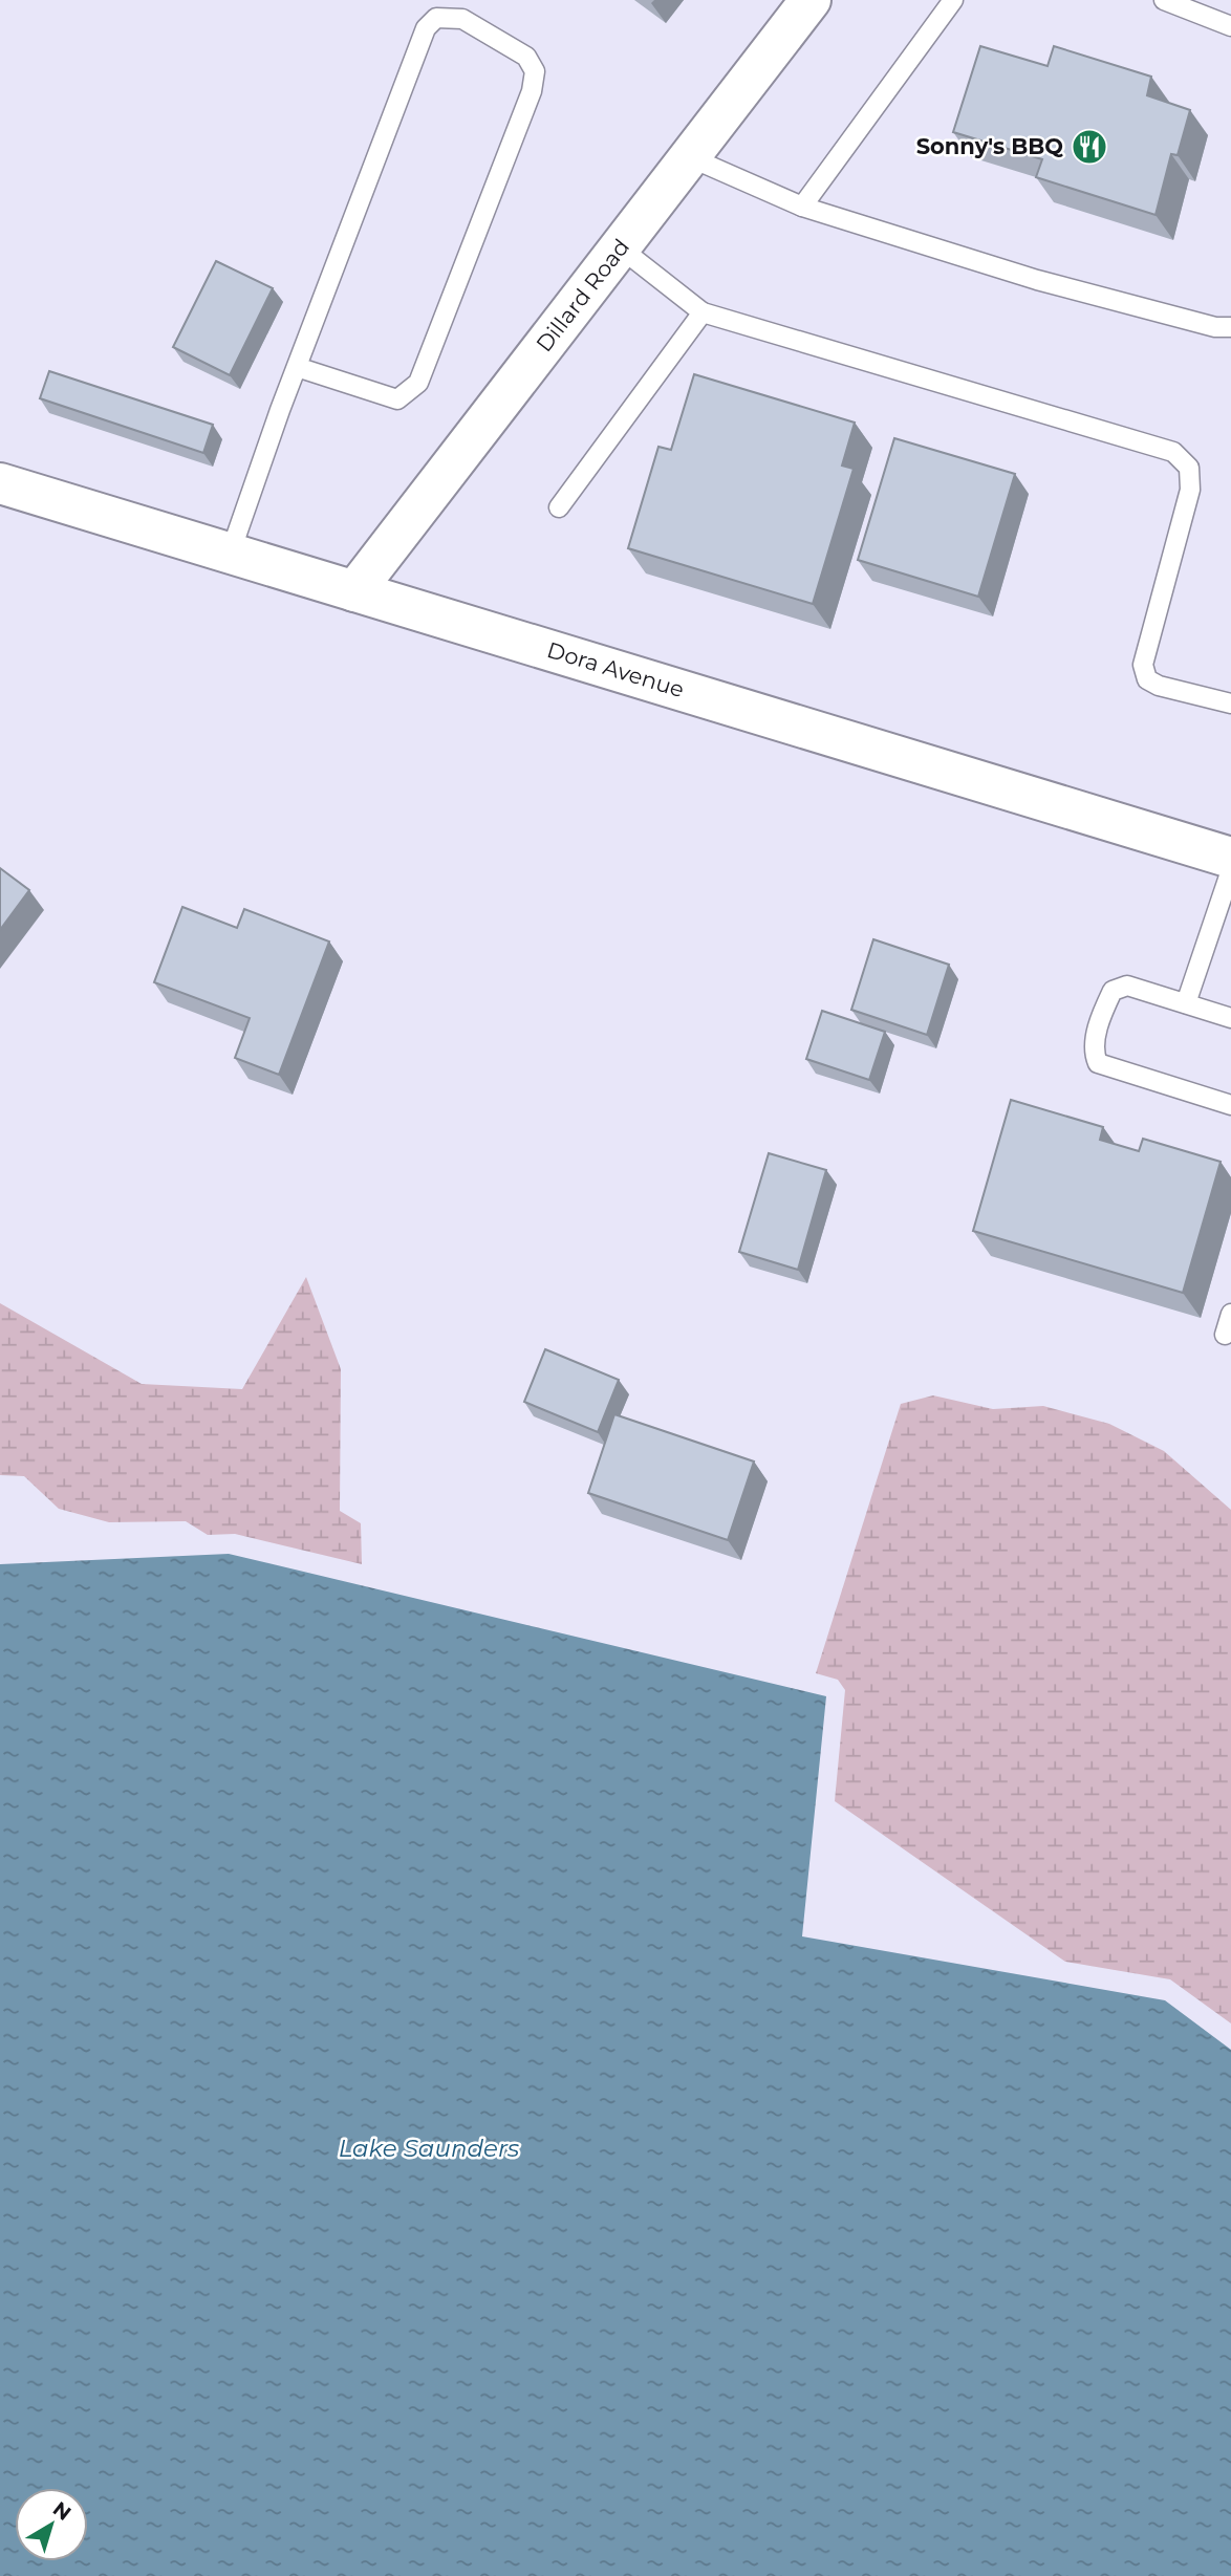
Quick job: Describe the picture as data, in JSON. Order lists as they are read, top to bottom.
{
  "streets": {
    "street": ["Dillard Road", "Dora Avenue"]
  },
  "crossings": [
    ["Dillard Road", "Dora Avenue"]
  ],
  "water": ["Lake Saunders"],
  "places": {
    "restaurant": ["Sonny's BBQ"]
  },
  "north": "top right"
}
